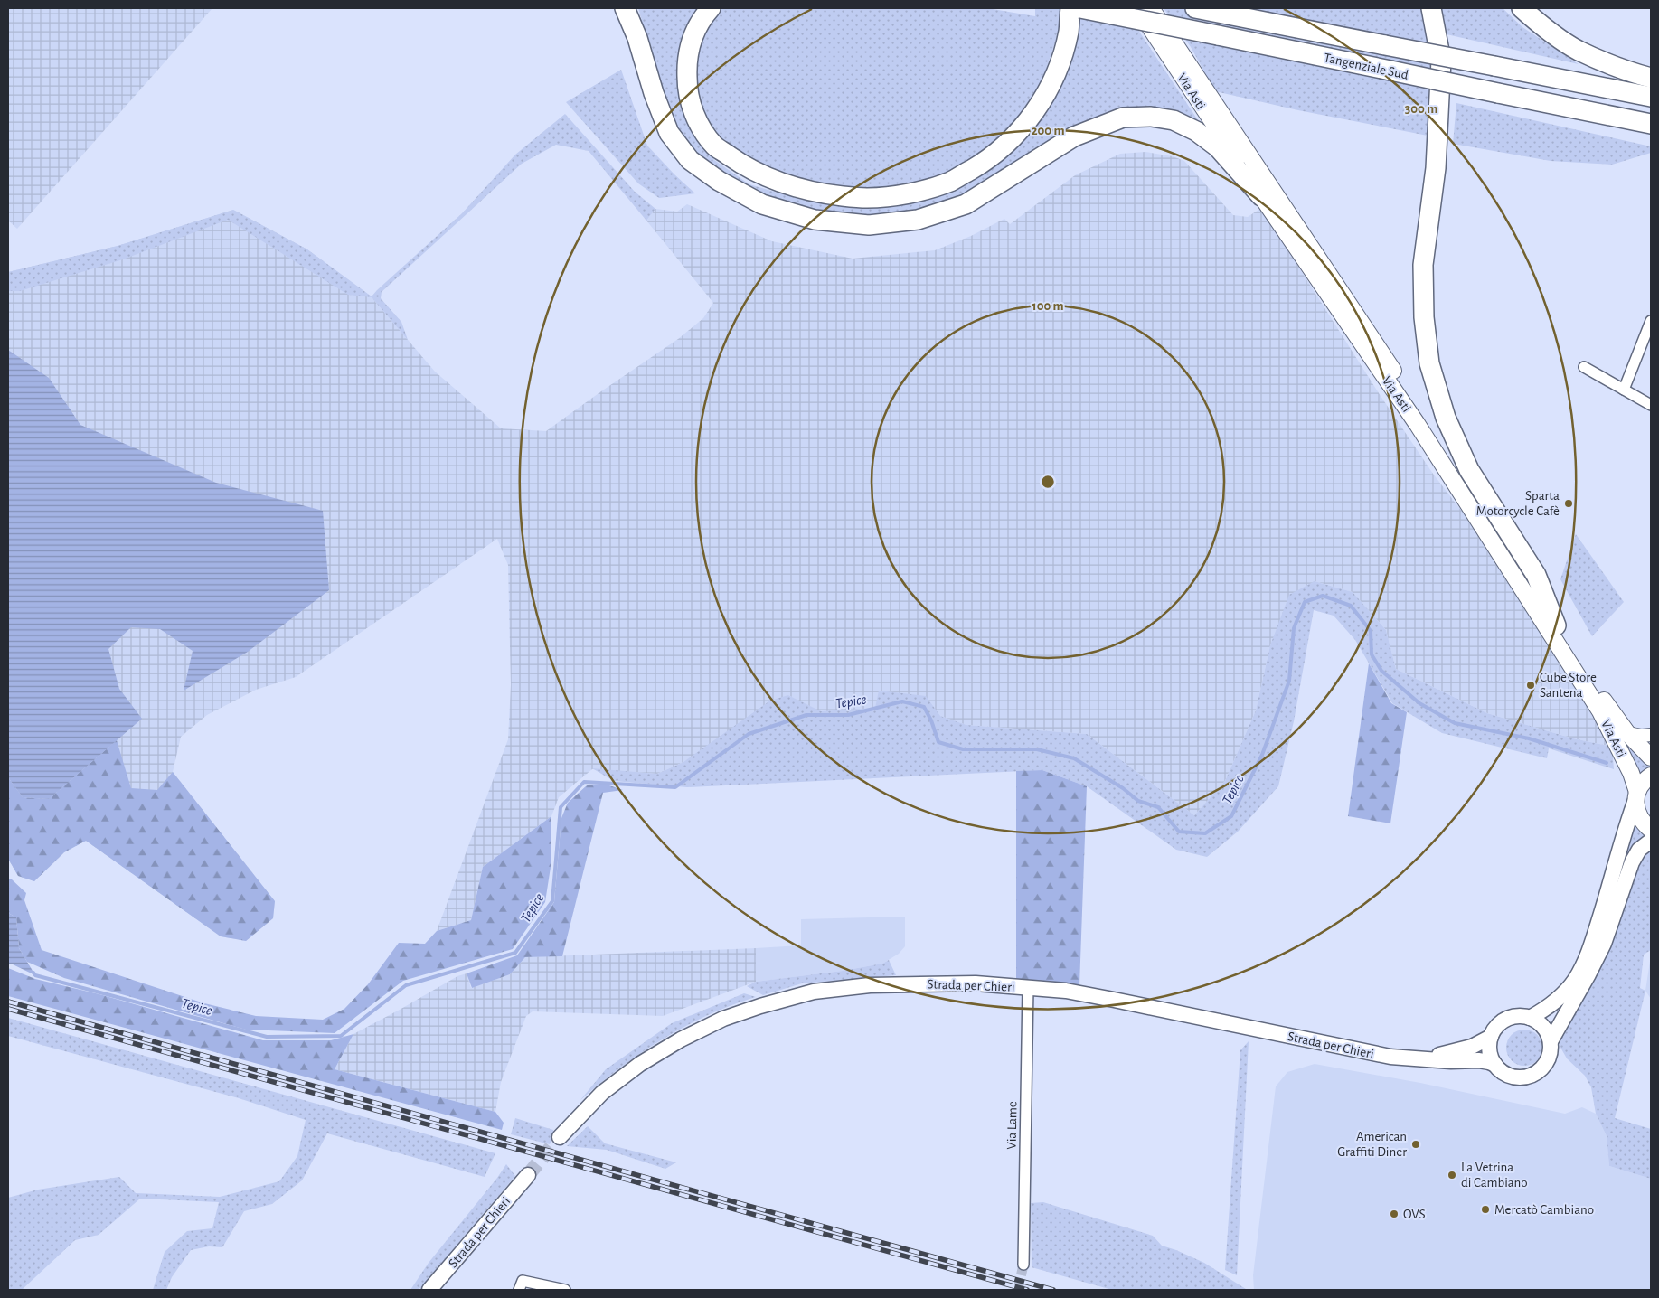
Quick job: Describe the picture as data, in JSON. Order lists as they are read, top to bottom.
{
  "streets": {
    "highway": ["Tangenziale Sud"],
    "main road": ["Via Asti", "Strada per Chieri"],
    "street": ["Via Lame"]
  },
  "crossings": [
    ["Strada per Chieri", "Via Lame"]
  ],
  "water": ["Tepice"],
  "places": [
    "Sparta Motorcycle Cafè",
    "Cube Store Santena",
    "American Graffiti Diner",
    "La Vetrina di Cambiano",
    "Mercatò Cambiano",
    "OVS"
  ],
  "rings": ["300 m", "200 m", "100 m"]
}
